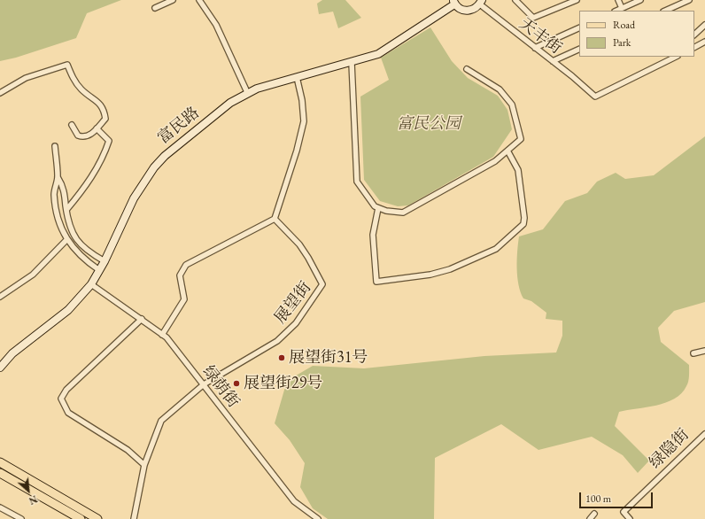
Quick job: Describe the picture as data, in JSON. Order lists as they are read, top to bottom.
{
  "streets": {
    "street": [
      "天丰街",
      "富民路",
      "展望街",
      "绿荫街",
      "绿隐街"
    ]
  },
  "crossings": [
    ["富民路", "绿荫街"],
    ["展望街", "绿荫街"]
  ],
  "parks": ["富民公园"],
  "places": ["展望街31号", "展望街29号"],
  "legend": ["Road", "Park"],
  "scale_bar": "100 m",
  "north": "bottom right"
}
